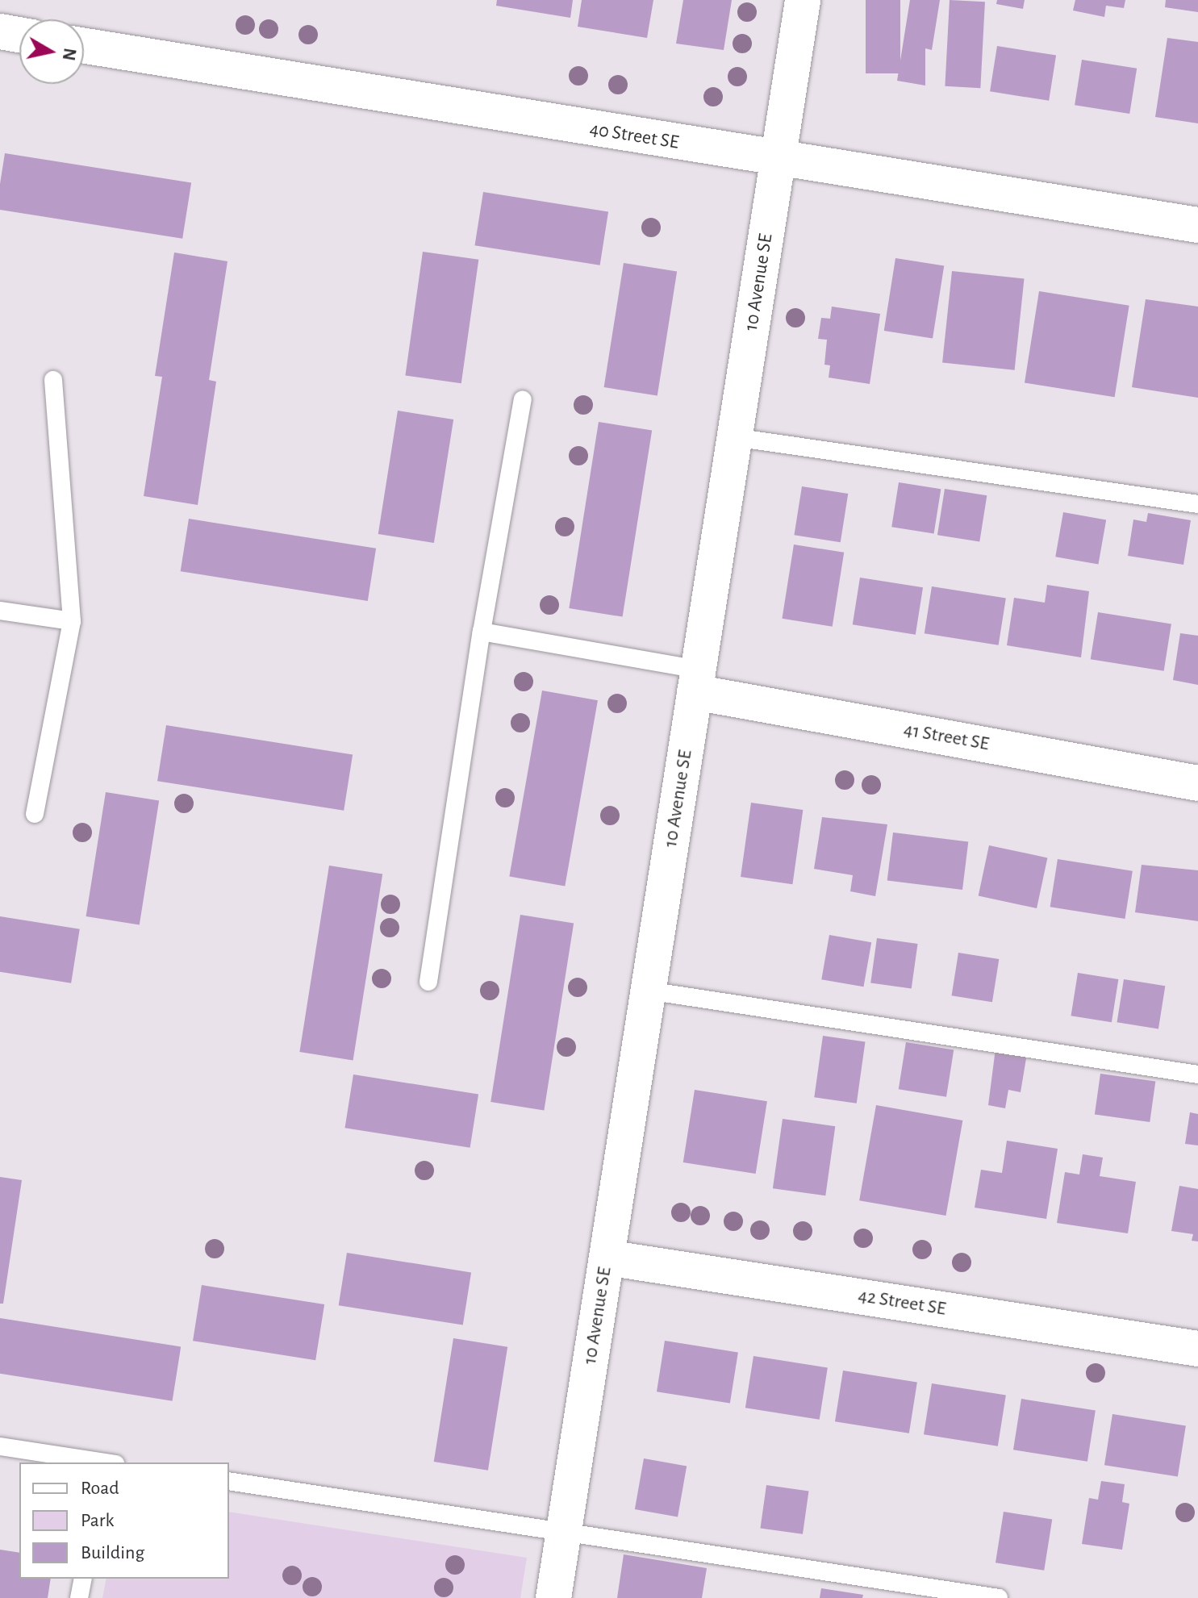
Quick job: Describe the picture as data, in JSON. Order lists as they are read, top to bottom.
{
  "streets": {
    "street": [
      "40 Street SE",
      "10 Avenue SE",
      "41 Street SE",
      "42 Street SE"
    ]
  },
  "crossings": [
    ["40 Street SE", "10 Avenue SE"],
    ["10 Avenue SE", "41 Street SE"],
    ["10 Avenue SE", "42 Street SE"]
  ],
  "legend": ["Road", "Park", "Building"],
  "north": "right"
}
